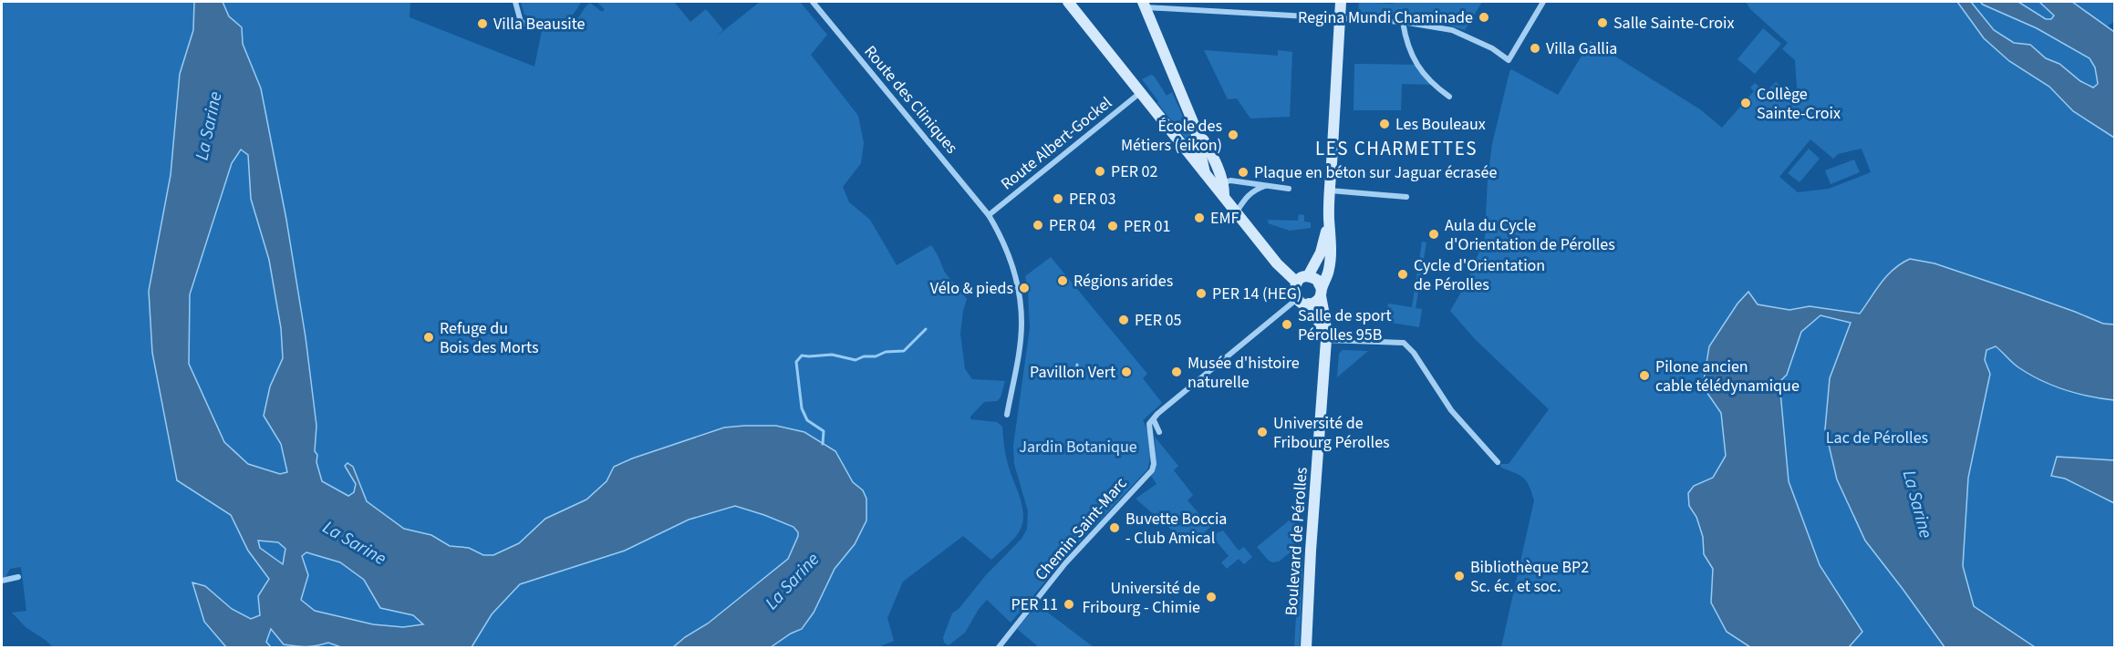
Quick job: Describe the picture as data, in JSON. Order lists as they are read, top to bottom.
{
  "streets": {
    "main road": ["Boulevard de Pérolles"],
    "street": ["Route des Cliniques", "Route Albert-Gockel", "Chemin Saint-Marc"]
  },
  "crossings": [
    ["Route des Cliniques", "Route Albert-Gockel"]
  ],
  "districts": ["LES CHARMETTES"],
  "water": ["La Sarine"],
  "parks": ["Lac de Pérolles", "Jardin Botanique"],
  "places": [
    "Regina Mundi Chaminade",
    "Salle Sainte-Croix",
    "Villa Beausite",
    "Villa Gallia",
    "Collège Sainte-Croix",
    "Les Bouleaux",
    "École des Métiers (eikon)",
    "PER 02",
    "Plaque en béton sur Jaguar écrasée",
    "PER 03",
    "EMF",
    "PER 04",
    "PER 01",
    "Aula du Cycle d'Orientation de Pérolles",
    "Cycle d'Orientation de Pérolles",
    "Régions arides",
    "Vélo & pieds",
    "PER 14 (HEG)",
    "PER 05",
    "Salle de sport Pérolles 95B",
    "Refuge du Bois des Morts",
    "Pavillon Vert",
    "Musée d'histoire naturelle",
    "Pilone ancien cable télédynamique",
    "Université de Fribourg Pérolles",
    "Buvette Boccia - Club Amical",
    "Bibliothèque BP2 Sc. éc. et soc.",
    "Université de Fribourg - Chimie",
    "PER 11"
  ]
}
